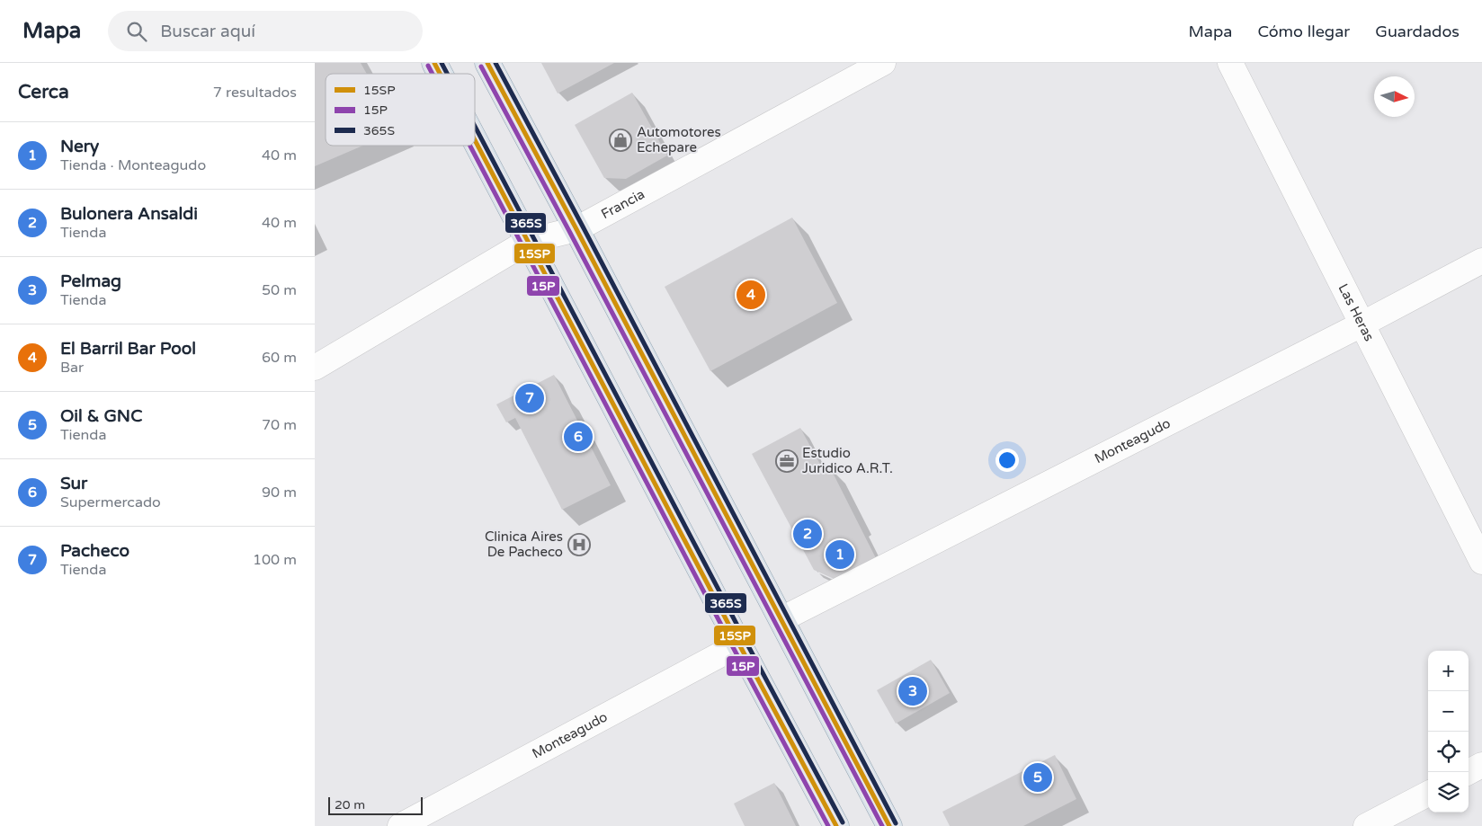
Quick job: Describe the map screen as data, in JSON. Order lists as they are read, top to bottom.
{
  "streets": {
    "street": ["Francia", "Las Heras", "Monteagudo"]
  },
  "crossings": [
    ["Las Heras", "Monteagudo"]
  ],
  "places": {
    "shop": ["Automotores Echepare"],
    "office": ["Estudio Juridico A.R.T."],
    "hospital": ["Clinica Aires De Pacheco"]
  },
  "lines": ["transit line 15SP", "transit line 365S", "transit line 15P"],
  "legend": ["15SP", "15P", "365S"],
  "scale_bar": "20 m",
  "north": "right",
  "page": {
    "header": "Mapa",
    "search": "Buscar aquí",
    "nav": ["Mapa", "Cómo llegar", "Guardados"],
    "heading": ["Cerca", "7 resultados"],
    "list": [
      {
        "mark": "1",
        "name": "Nery",
        "note": "Tienda · Monteagudo",
        "value": "40 m"
      },
      {
        "mark": "2",
        "name": "Bulonera Ansaldi",
        "note": "Tienda",
        "value": "40 m"
      },
      {
        "mark": "3",
        "name": "Pelmag",
        "note": "Tienda",
        "value": "50 m"
      },
      {
        "mark": "4",
        "name": "El Barril Bar Pool",
        "note": "Bar",
        "value": "60 m"
      },
      {
        "mark": "5",
        "name": "Oil & GNC",
        "note": "Tienda",
        "value": "70 m"
      },
      {
        "mark": "6",
        "name": "Sur",
        "note": "Supermercado",
        "value": "90 m"
      },
      {
        "mark": "7",
        "name": "Pacheco",
        "note": "Tienda",
        "value": "100 m"
      }
    ],
    "pins": [
      "4",
      "7",
      "6",
      "2",
      "1",
      "3",
      "5"
    ],
    "map_buttons": ["+", "−"],
    "scale": "20 m"
  }
}
